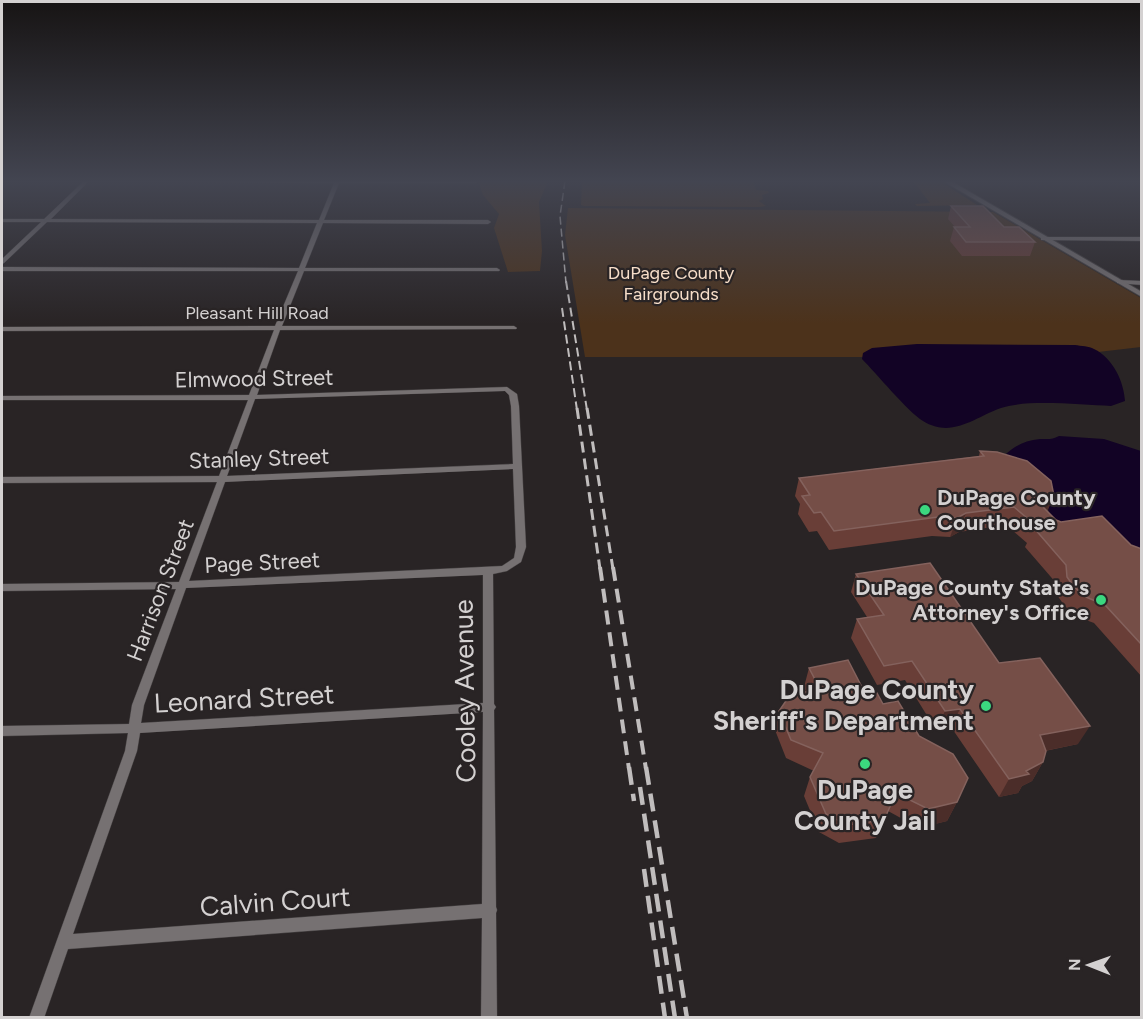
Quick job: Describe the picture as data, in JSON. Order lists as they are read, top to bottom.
{
  "streets": {
    "street": [
      "Pleasant Hill Road",
      "Elmwood Street",
      "Stanley Street",
      "Page Street",
      "Harrison Street",
      "Cooley Avenue",
      "Leonard Street",
      "Calvin Court"
    ]
  },
  "crossings": [
    ["Pleasant Hill Road", "Harrison Street"],
    ["Elmwood Street", "Harrison Street"],
    ["Elmwood Street", "Cooley Avenue"],
    ["Stanley Street", "Harrison Street"],
    ["Stanley Street", "Cooley Avenue"],
    ["Page Street", "Harrison Street"],
    ["Page Street", "Cooley Avenue"],
    ["Harrison Street", "Leonard Street"],
    ["Harrison Street", "Calvin Court"],
    ["Cooley Avenue", "Leonard Street"],
    ["Cooley Avenue", "Calvin Court"]
  ],
  "parks": ["DuPage County Fairgrounds"],
  "places": [
    "DuPage County Courthouse",
    "DuPage County State's Attorney's Office",
    "DuPage County Sheriff's Department",
    "DuPage County Jail"
  ],
  "north": "left"
}
